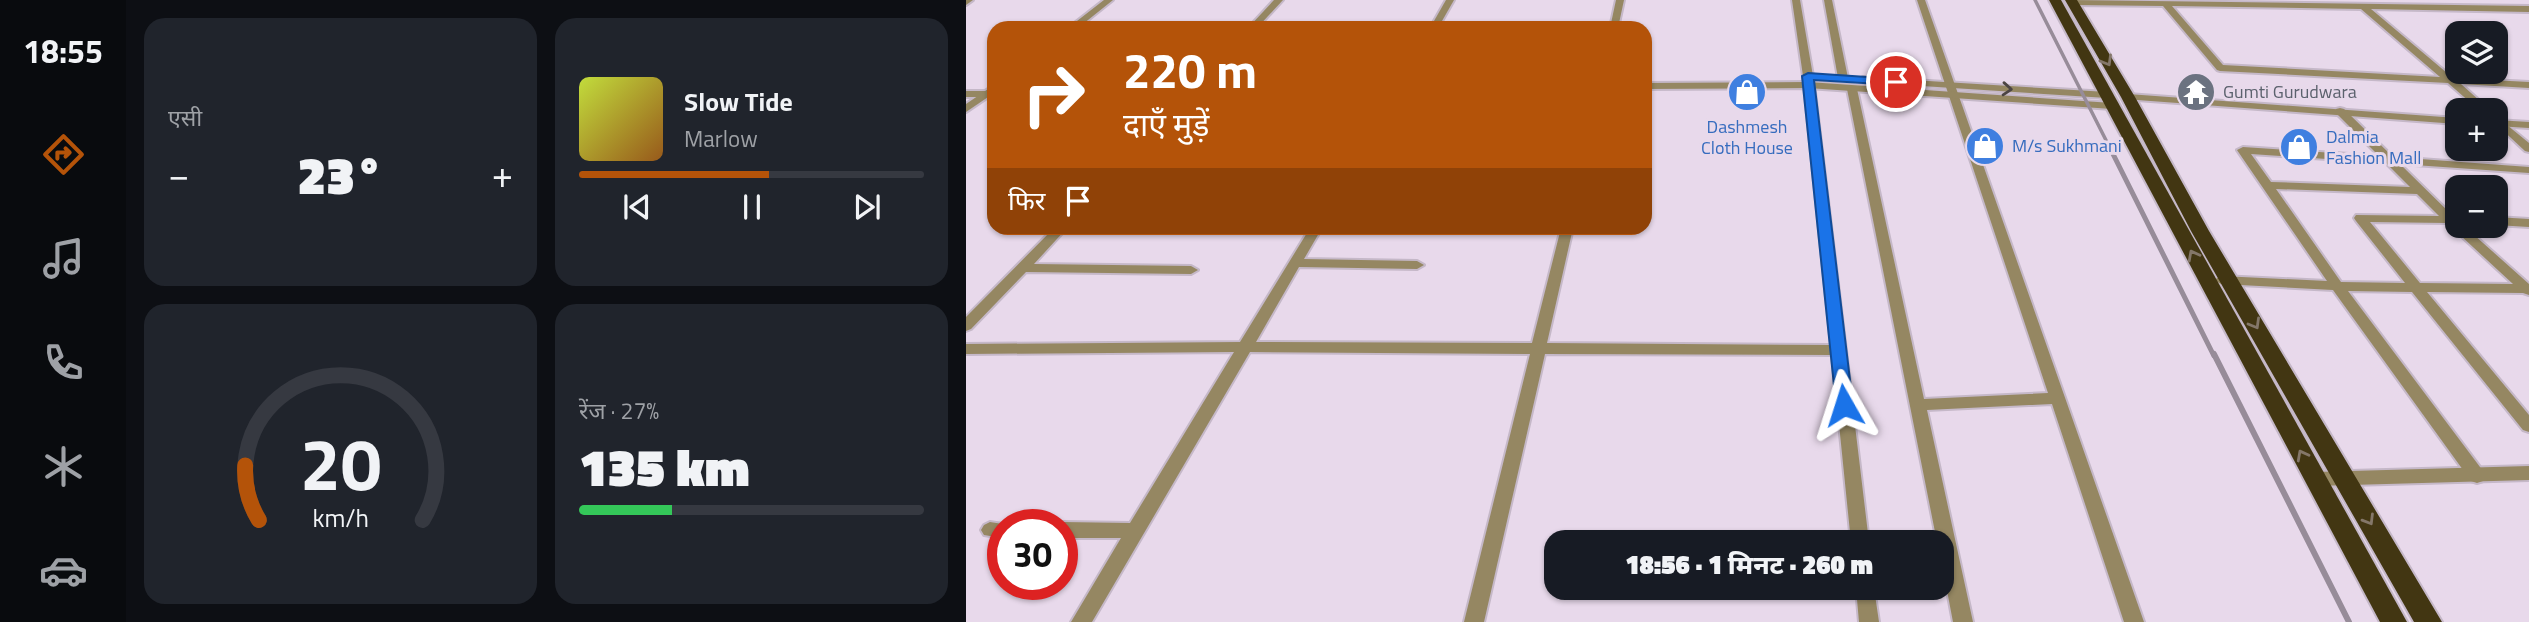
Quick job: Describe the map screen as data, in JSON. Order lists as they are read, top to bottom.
{
  "places": {
    "shop": ["Dashmesh Cloth House", "M/s Sukhmani", "Dalmia Fashion Mall"],
    "temple": ["Gumti Gurudwara"]
  },
  "page": {
    "tabs": "18:55",
    "tile": [
      "एसी",
      ["रेंज · 27%", "135 km"]
    ],
    "map_buttons": ["+", "−"],
    "turn": ["220 m", "दाएँ मुड़ें"],
    "song": ["Slow Tide", "Marlow"],
    "heat": ["−", "23°", "+"],
    "then": "फिर",
    "limit": "30",
    "trip": "18:56 · 1 मिनट · 260 m",
    "gauge": ["20", "km/h"]
  }
}
